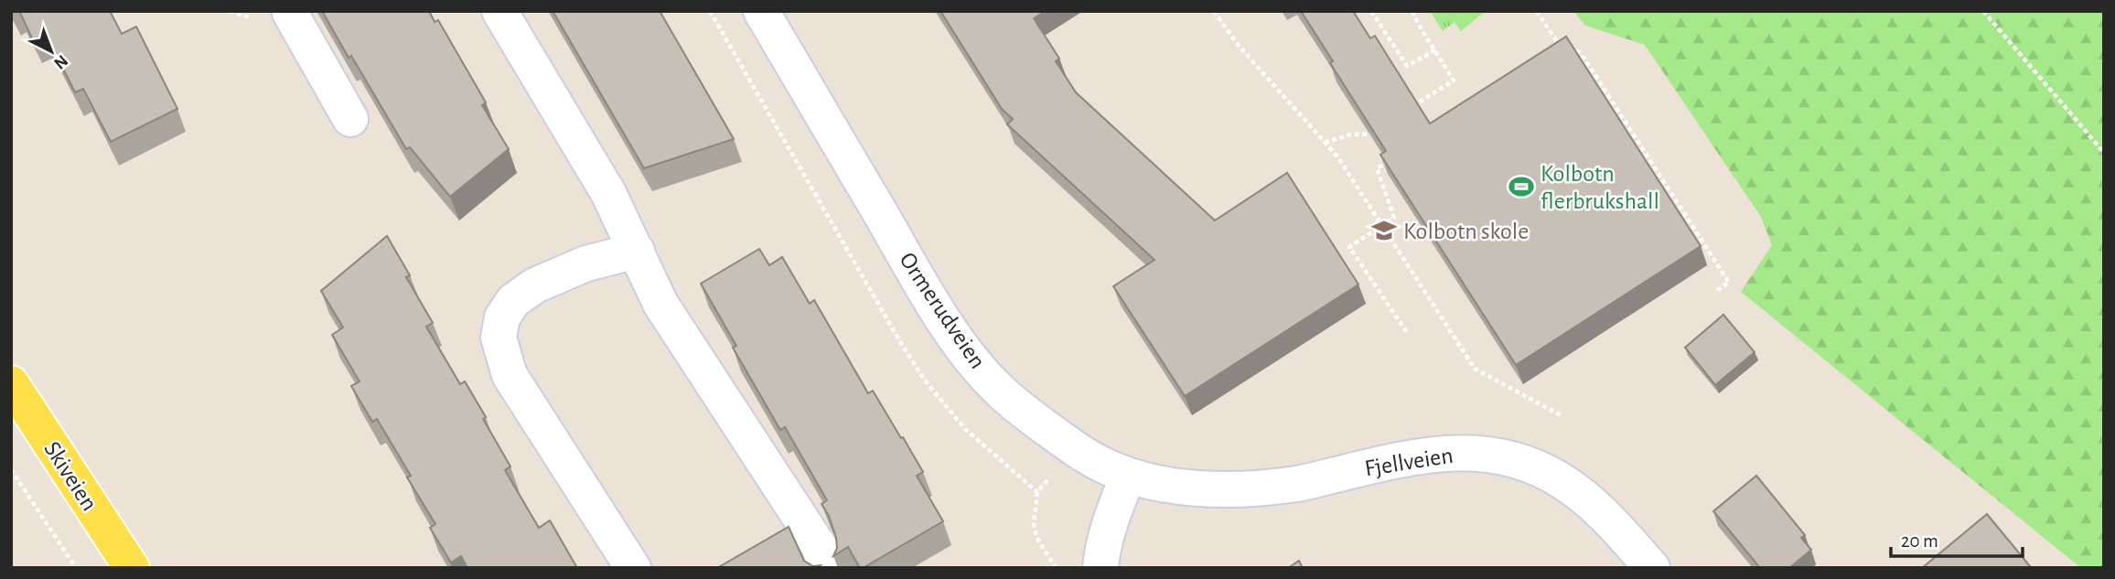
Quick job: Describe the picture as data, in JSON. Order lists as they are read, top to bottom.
{
  "streets": {
    "main road": ["Skiveien"],
    "street": ["Ormerudveien", "Fjellveien"]
  },
  "crossings": [
    ["Ormerudveien", "Fjellveien"]
  ],
  "places": {
    "sports": ["Kolbotn flerbrukshall"],
    "school or university": ["Kolbotn skole"]
  },
  "scale_bar": "20 m",
  "north": "bottom right"
}
